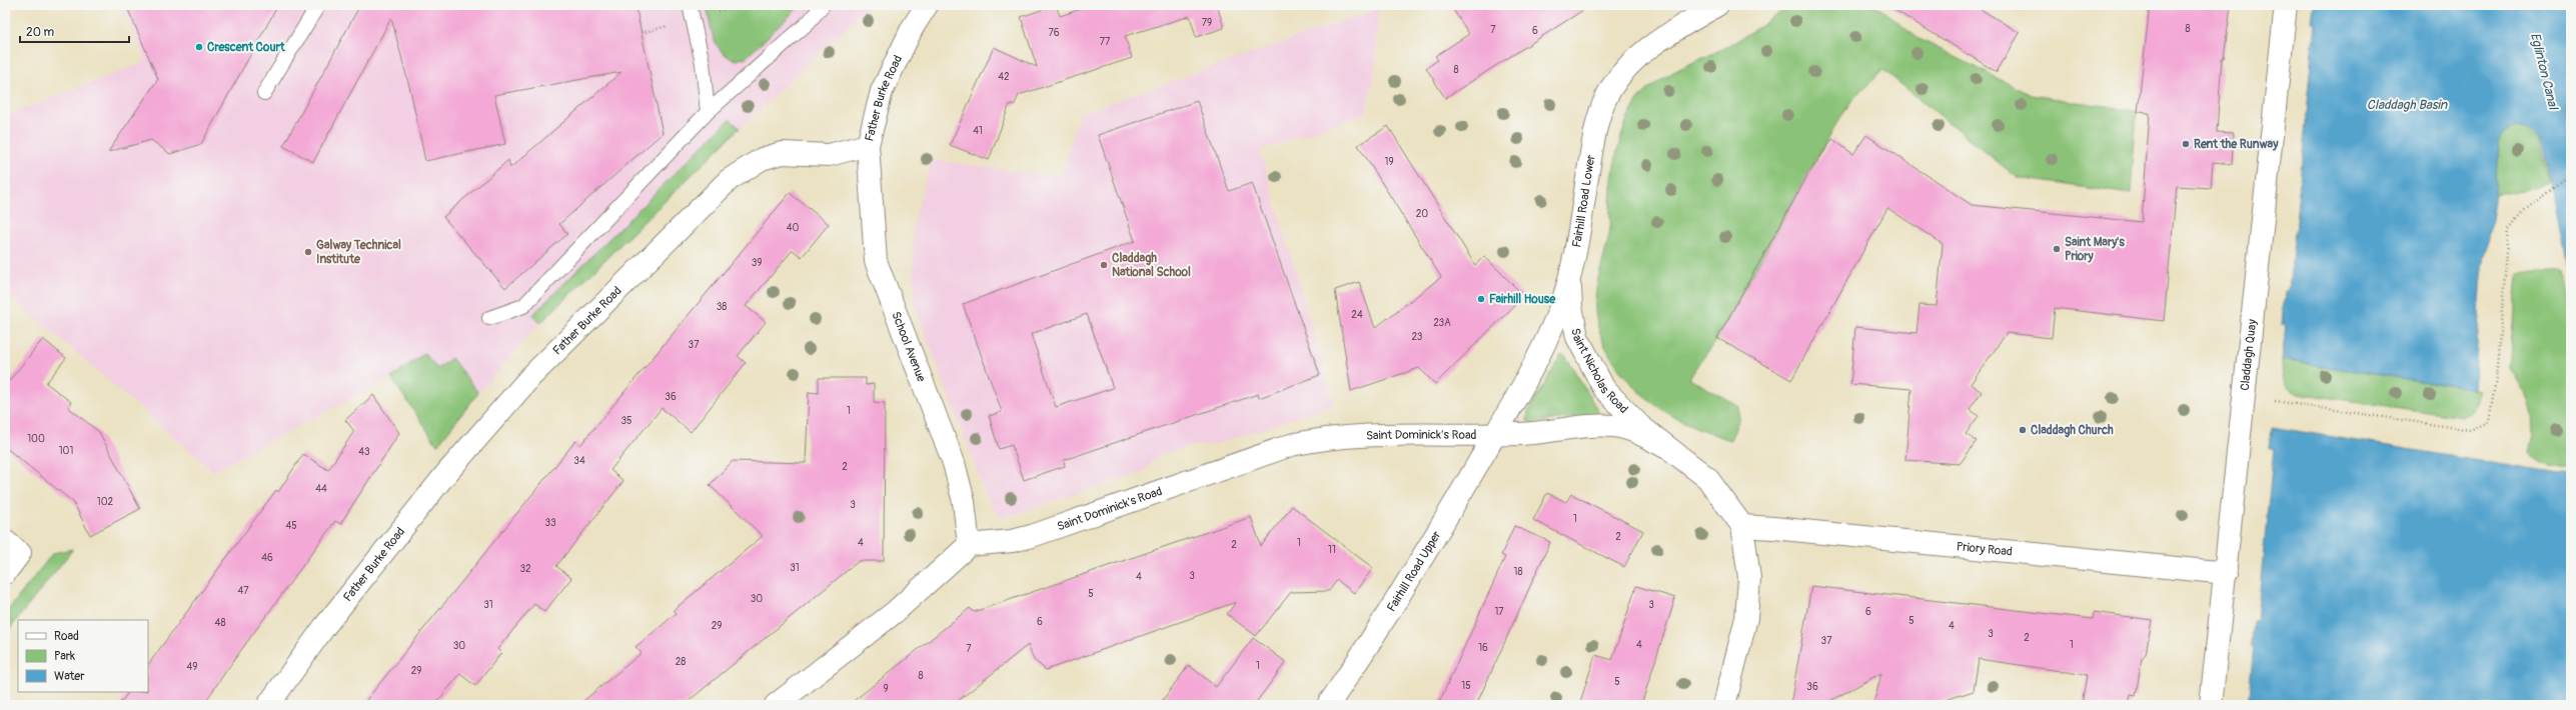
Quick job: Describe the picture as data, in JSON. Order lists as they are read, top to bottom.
{
  "streets": {
    "street": [
      "Father Burke Road",
      "Fairhill Road Lower",
      "School Avenue",
      "Claddagh Quay",
      "Saint Nicholas Road",
      "Saint Dominick's Road",
      "Priory Road",
      "Fairhill Road Upper"
    ]
  },
  "crossings": [
    ["Father Burke Road", "School Avenue"],
    ["Fairhill Road Lower", "Saint Nicholas Road"],
    ["Fairhill Road Lower", "Saint Dominick's Road"],
    ["Fairhill Road Lower", "Fairhill Road Upper"],
    ["School Avenue", "Saint Dominick's Road"],
    ["Claddagh Quay", "Priory Road"],
    ["Saint Nicholas Road", "Saint Dominick's Road"],
    ["Saint Nicholas Road", "Priory Road"],
    ["Saint Nicholas Road", "Fairhill Road Upper"],
    ["Saint Dominick's Road", "Fairhill Road Upper"]
  ],
  "water": ["Eglinton Canal", "Claddagh Basin"],
  "places": [
    "Crescent Court",
    "Rent the Runway",
    "Saint Mary's Priory",
    "Galway Technical Institute",
    "Claddagh National School",
    "Fairhill House",
    "Claddagh Church"
  ],
  "house_numbers": [
    "79",
    "8",
    "7",
    "6",
    "76",
    "77",
    "8",
    "42",
    "41",
    "19",
    "20",
    "40",
    "39",
    "38",
    "24",
    "23A",
    "23",
    "37",
    "36",
    "1",
    "35",
    "100",
    "101",
    "43",
    "34",
    "2",
    "44",
    "102",
    "3",
    "1",
    "33",
    "45",
    "2",
    "4",
    "1",
    "2",
    "11",
    "46",
    "31",
    "32",
    "18",
    "3",
    "4",
    "47",
    "5",
    "30",
    "31",
    "3",
    "17",
    "6",
    "5",
    "6",
    "48",
    "29",
    "4",
    "3",
    "2",
    "37",
    "4",
    "1",
    "30",
    "16",
    "7",
    "28",
    "1",
    "49",
    "29",
    "8",
    "5",
    "15",
    "36",
    "9"
  ],
  "legend": ["Road", "Park", "Water"],
  "scale_bar": "20 m"
}
